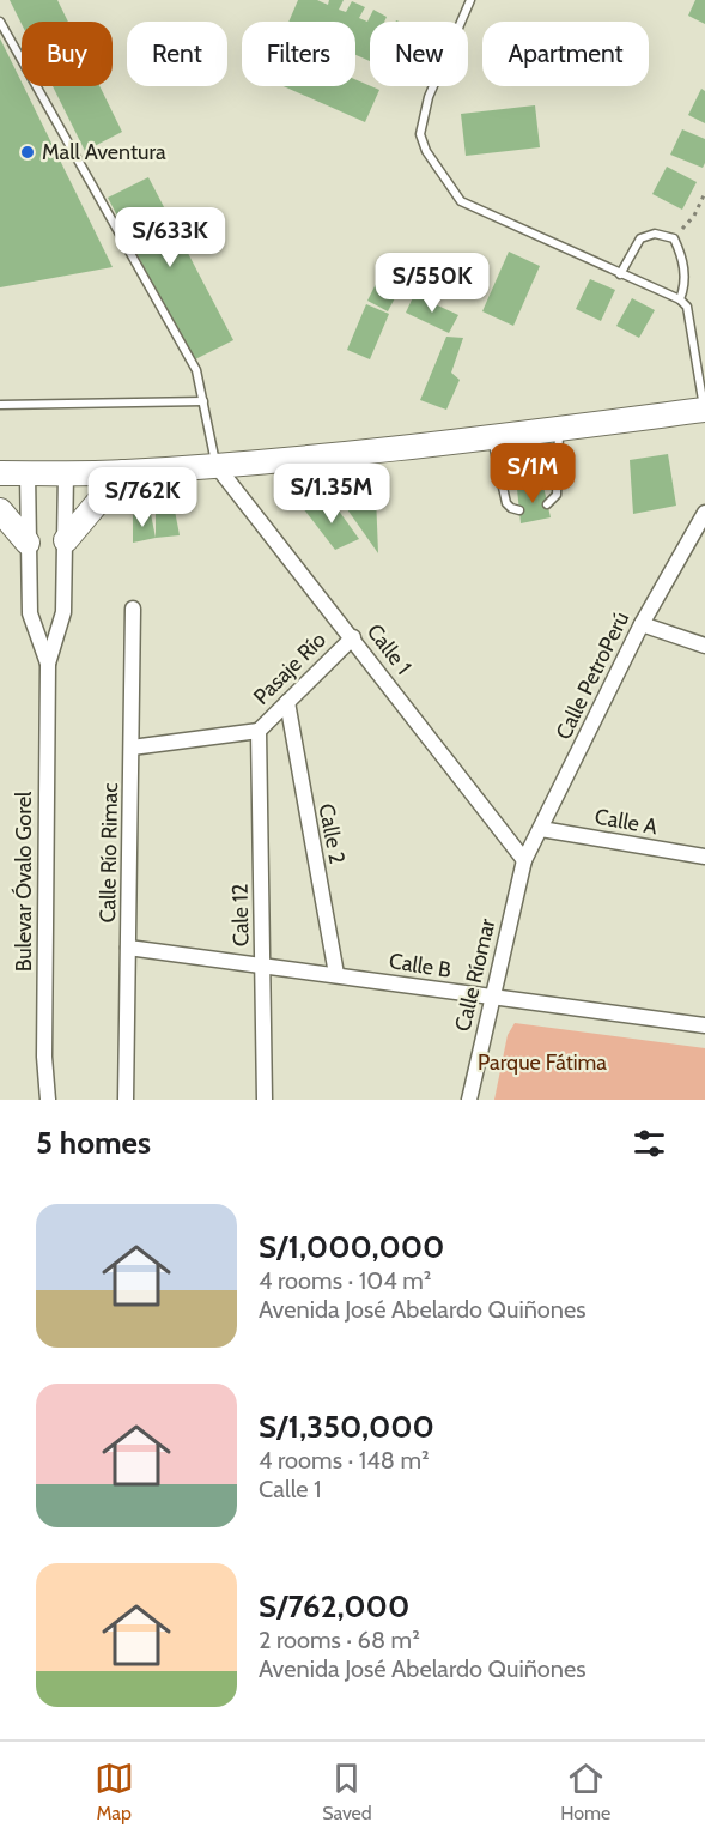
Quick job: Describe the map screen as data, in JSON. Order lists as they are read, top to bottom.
{
  "streets": {
    "street": [
      "Calle 1",
      "Pasaje Río",
      "Calle PetroPerú",
      "Calle A",
      "Calle 2",
      "Calle Río Rimac",
      "Bulevar Óvalo Gorel",
      "Cale 12",
      "Calle B",
      "Calle Ríomar"
    ]
  },
  "crossings": [
    ["Calle 1", "Pasaje Río"],
    ["Calle 1", "Calle PetroPerú"],
    ["Calle 1", "Calle Ríomar"],
    ["Pasaje Río", "Calle 2"],
    ["Pasaje Río", "Cale 12"],
    ["Calle PetroPerú", "Calle A"],
    ["Calle PetroPerú", "Calle Ríomar"],
    ["Calle 2", "Calle B"],
    ["Calle Río Rimac", "Calle B"],
    ["Cale 12", "Calle B"],
    ["Calle B", "Calle Ríomar"]
  ],
  "parks": ["Parque Fátima"],
  "places": ["Mall Aventura"],
  "page": {
    "chip": [
      "Buy",
      "Rent",
      "Filters",
      "New",
      "Apartment"
    ],
    "price": [
      "S/633K",
      "S/550K",
      "S/1M",
      "S/1.35M",
      "S/762K"
    ],
    "heading": "5 homes",
    "list": [
      {
        "name": "S/1,000,000",
        "note": "4 rooms · 104 m² · Avenida José Abelardo Quiñones"
      },
      {
        "name": "S/1,350,000",
        "note": "4 rooms · 148 m² · Calle 1"
      },
      {
        "name": "S/762,000",
        "note": "2 rooms · 68 m² · Avenida José Abelardo Quiñones"
      }
    ],
    "tabs": ["Map", "Saved", "Home"]
  }
}
